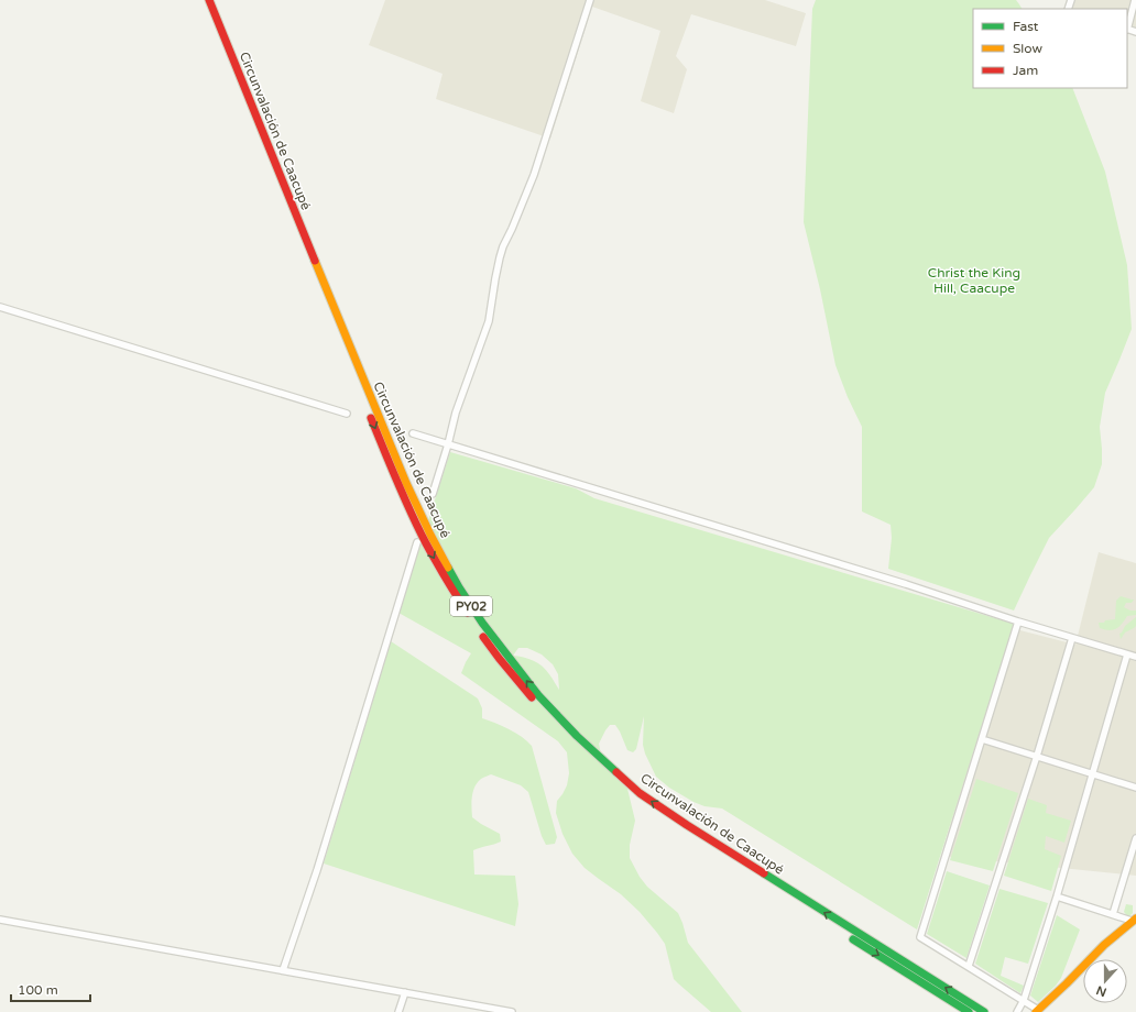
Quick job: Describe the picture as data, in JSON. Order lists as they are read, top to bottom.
{
  "streets": {
    "main road": ["Circunvalación de Caacupé", "PY02"]
  },
  "parks": ["Christ the King Hill, Caacupe"],
  "legend": ["Fast", "Slow", "Jam"],
  "scale_bar": "100 m",
  "north": "bottom"
}
